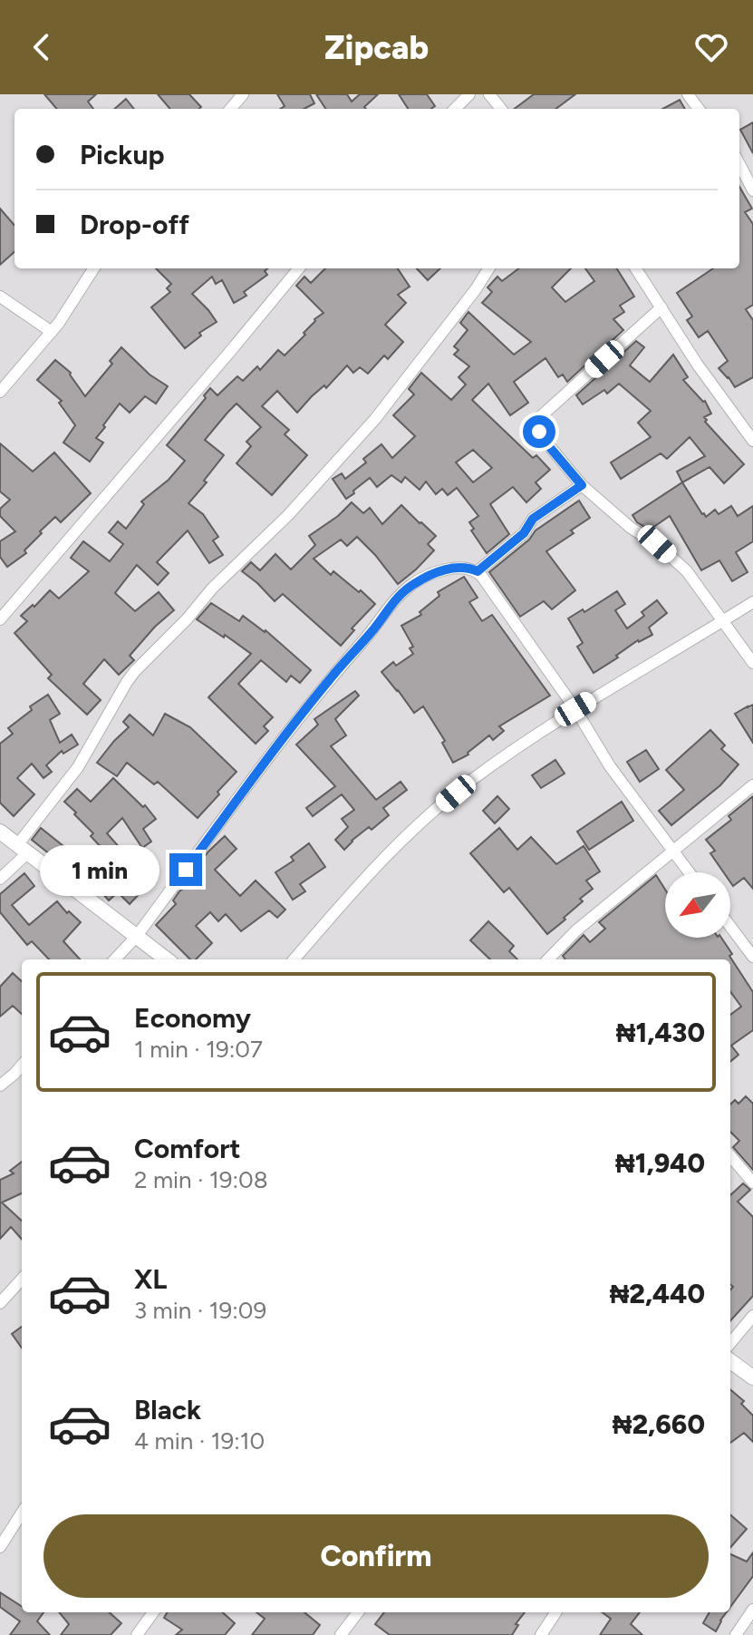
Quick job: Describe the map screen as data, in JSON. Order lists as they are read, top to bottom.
{
  "north": "bottom left",
  "page": {
    "header": "Zipcab",
    "banner": ["Pickup", "Drop-off"],
    "bubble": "1 min",
    "list": [
      {
        "name": "Economy",
        "note": "1 min · 19:07",
        "value": "₦1,430"
      },
      {
        "name": "Comfort",
        "note": "2 min · 19:08",
        "value": "₦1,940"
      },
      {
        "name": "XL",
        "note": "3 min · 19:09",
        "value": "₦2,440"
      },
      {
        "name": "Black",
        "note": "4 min · 19:10",
        "value": "₦2,660"
      }
    ],
    "buttons": "Confirm"
  }
}
